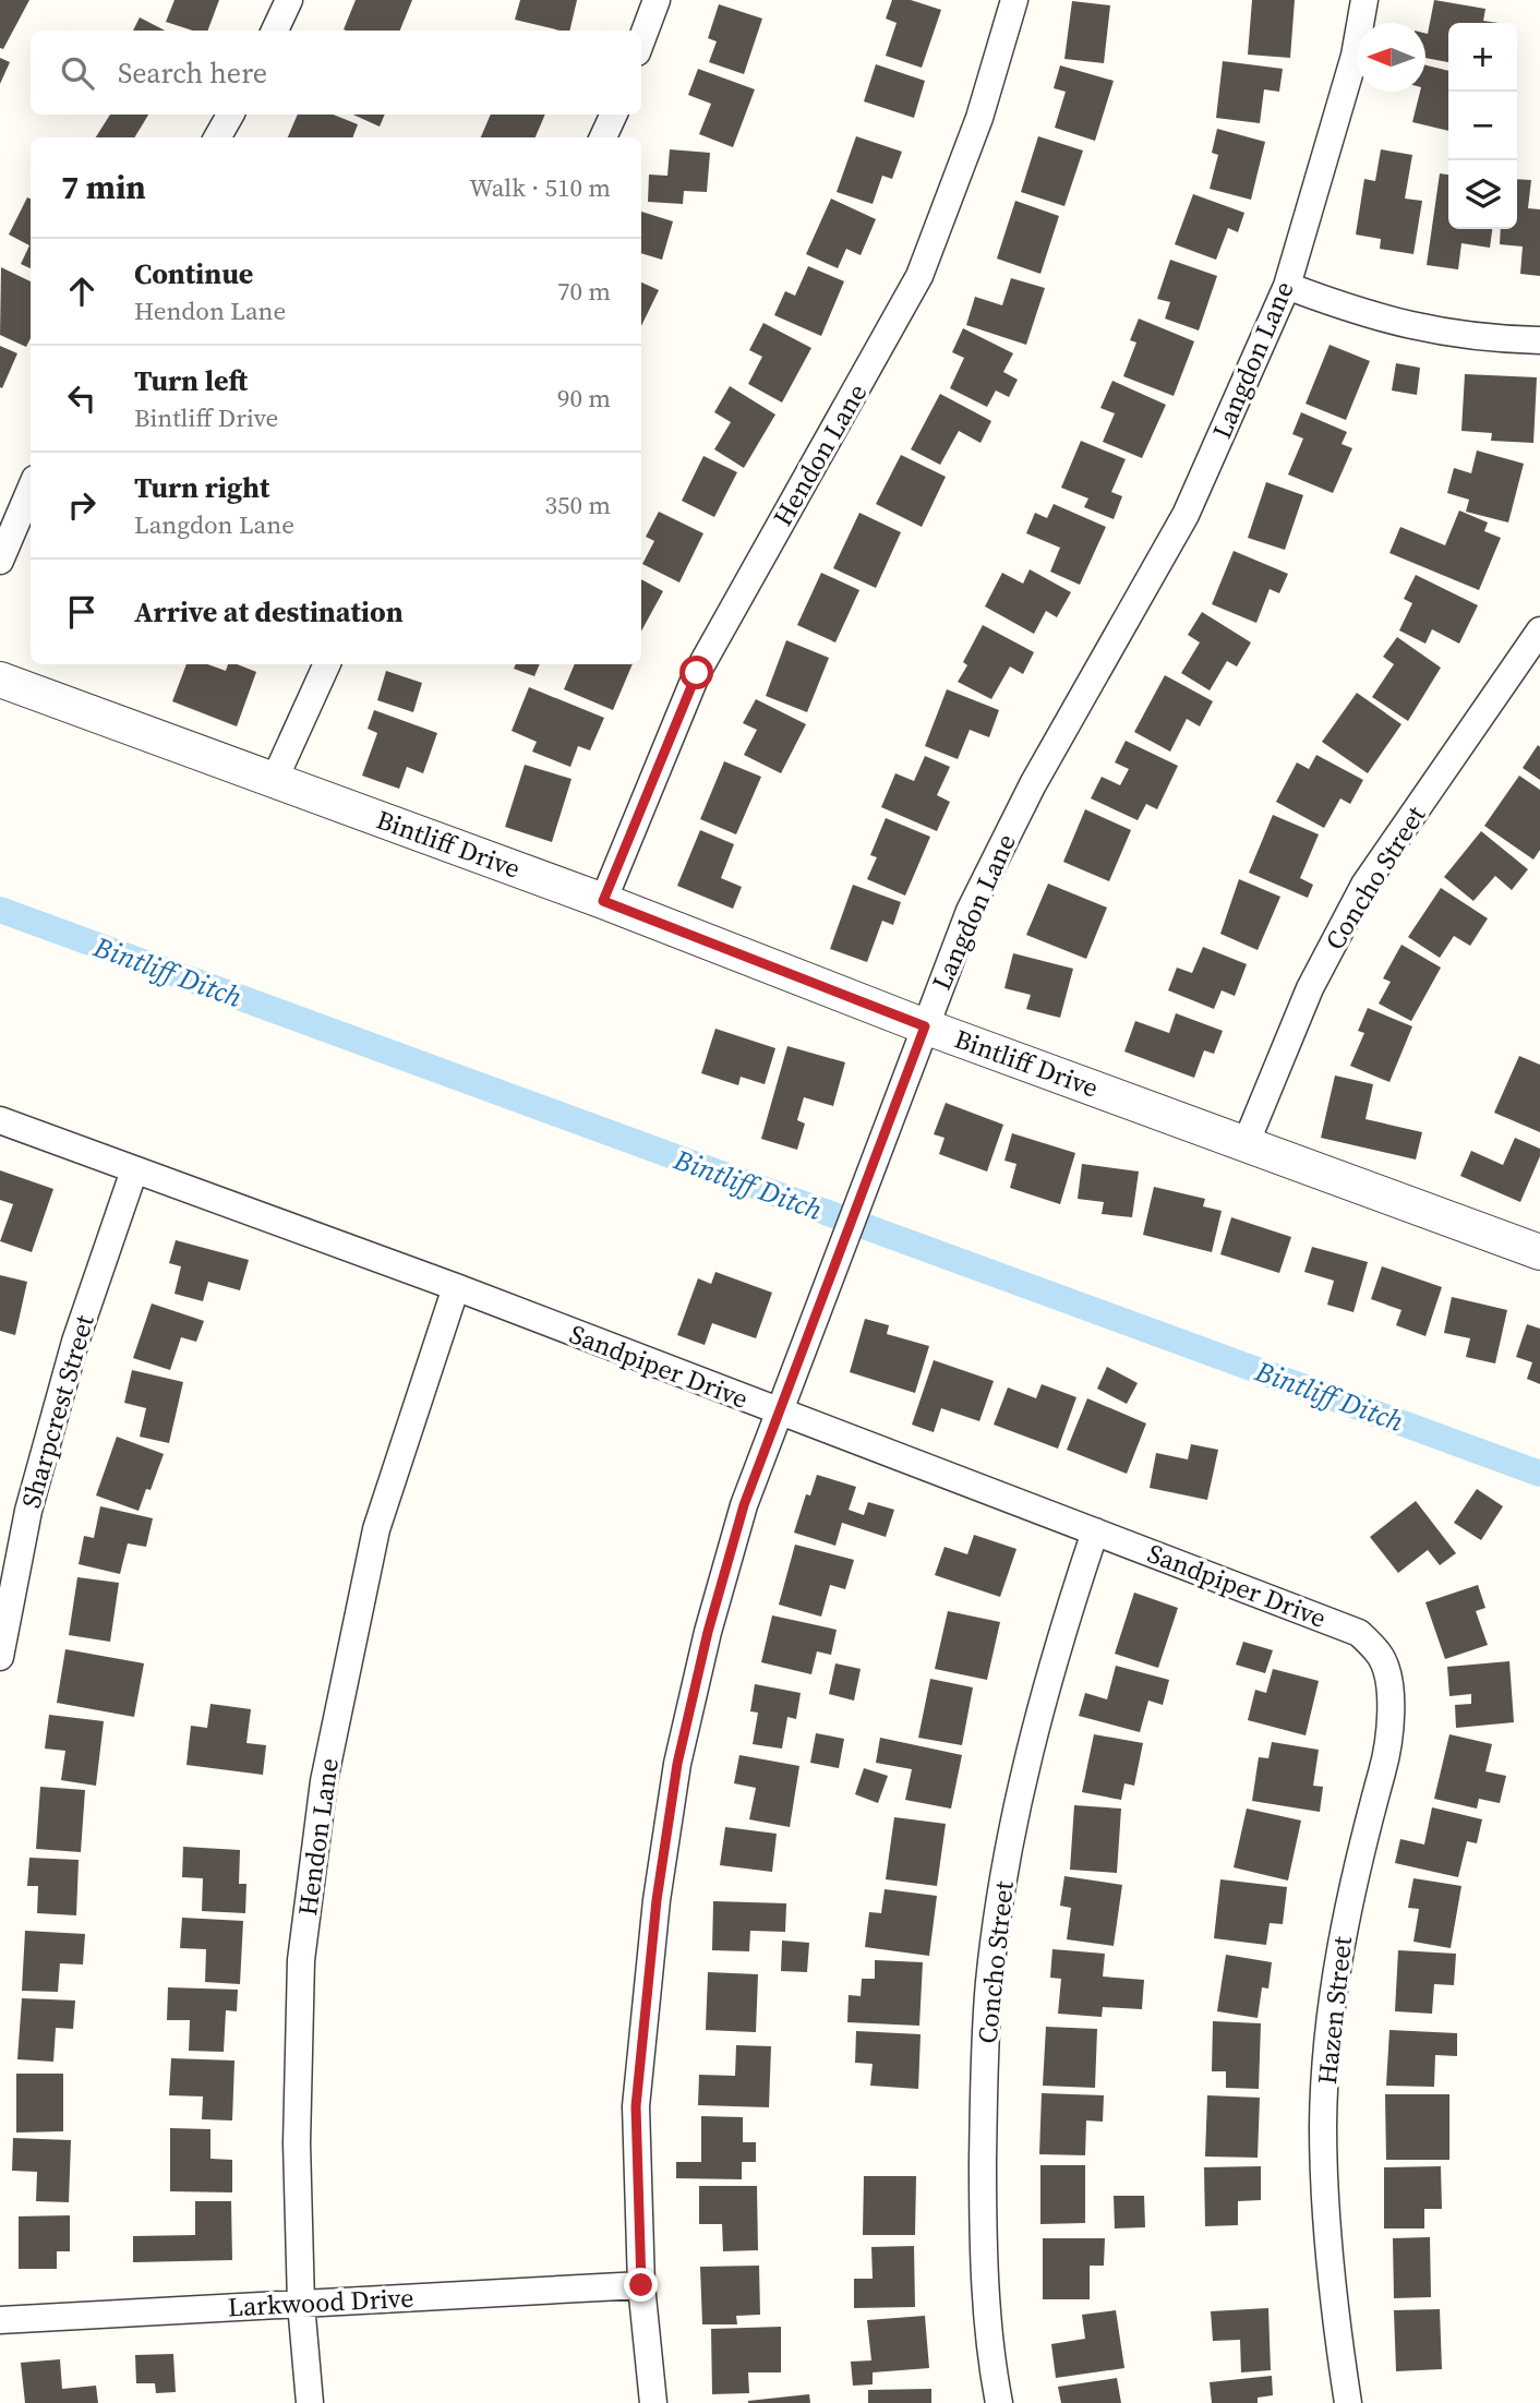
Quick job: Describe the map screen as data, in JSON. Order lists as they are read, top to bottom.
{
  "streets": {
    "street": [
      "Langdon Lane",
      "Hendon Lane",
      "Bintliff Drive",
      "Concho Street",
      "Sandpiper Drive",
      "Sharpcrest Street",
      "Hazen Street",
      "Larkwood Drive"
    ]
  },
  "crossings": [
    ["Langdon Lane", "Bintliff Drive"],
    ["Langdon Lane", "Sandpiper Drive"],
    ["Langdon Lane", "Larkwood Drive"],
    ["Hendon Lane", "Bintliff Drive"],
    ["Hendon Lane", "Sandpiper Drive"],
    ["Hendon Lane", "Larkwood Drive"],
    ["Bintliff Drive", "Concho Street"],
    ["Concho Street", "Sandpiper Drive"],
    ["Sandpiper Drive", "Sharpcrest Street"],
    ["Sandpiper Drive", "Hazen Street"]
  ],
  "water": ["Bintliff Ditch"],
  "north": "left",
  "page": {
    "map_buttons": ["+", "−"],
    "search": "Search here",
    "heading": ["7 min", "Walk · 510 m"],
    "list": [
      ["Continue", "Hendon Lane", "70 m"],
      ["Turn left", "Bintliff Drive", "90 m"],
      ["Turn right", "Langdon Lane", "350 m"],
      "Arrive at destination"
    ]
  }
}
